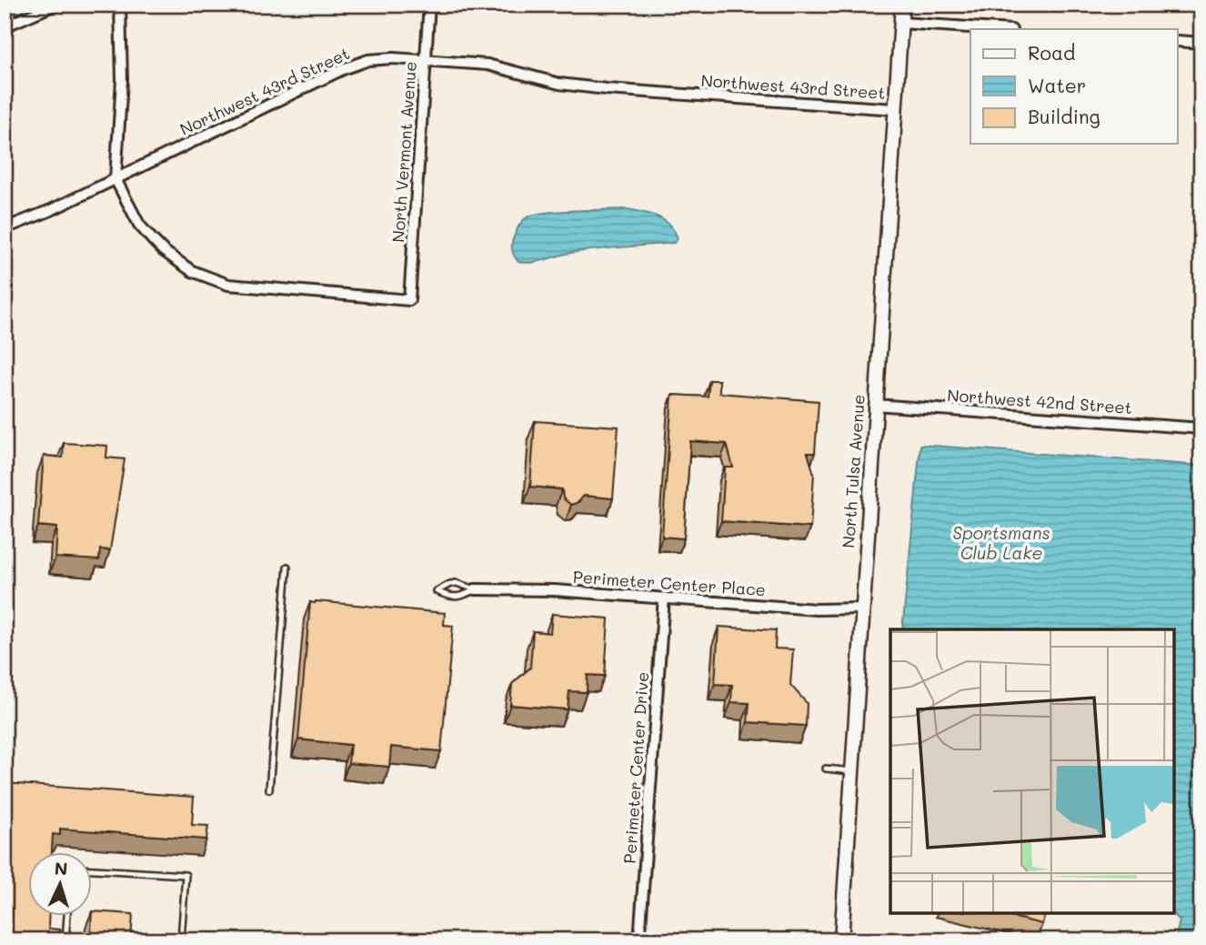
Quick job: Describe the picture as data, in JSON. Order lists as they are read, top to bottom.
{
  "streets": {
    "street": [
      "Northwest 43rd Street",
      "North Vermont Avenue",
      "Northwest 42nd Street",
      "North Tulsa Avenue",
      "Perimeter Center Place",
      "Perimeter Center Drive"
    ]
  },
  "crossings": [
    ["Northwest 43rd Street", "North Vermont Avenue"],
    ["Northwest 43rd Street", "North Tulsa Avenue"],
    ["Northwest 42nd Street", "North Tulsa Avenue"],
    ["North Tulsa Avenue", "Perimeter Center Place"],
    ["Perimeter Center Place", "Perimeter Center Drive"]
  ],
  "water": ["Sportsmans Club Lake"],
  "legend": ["Road", "Water", "Building"],
  "north": "top"
}
